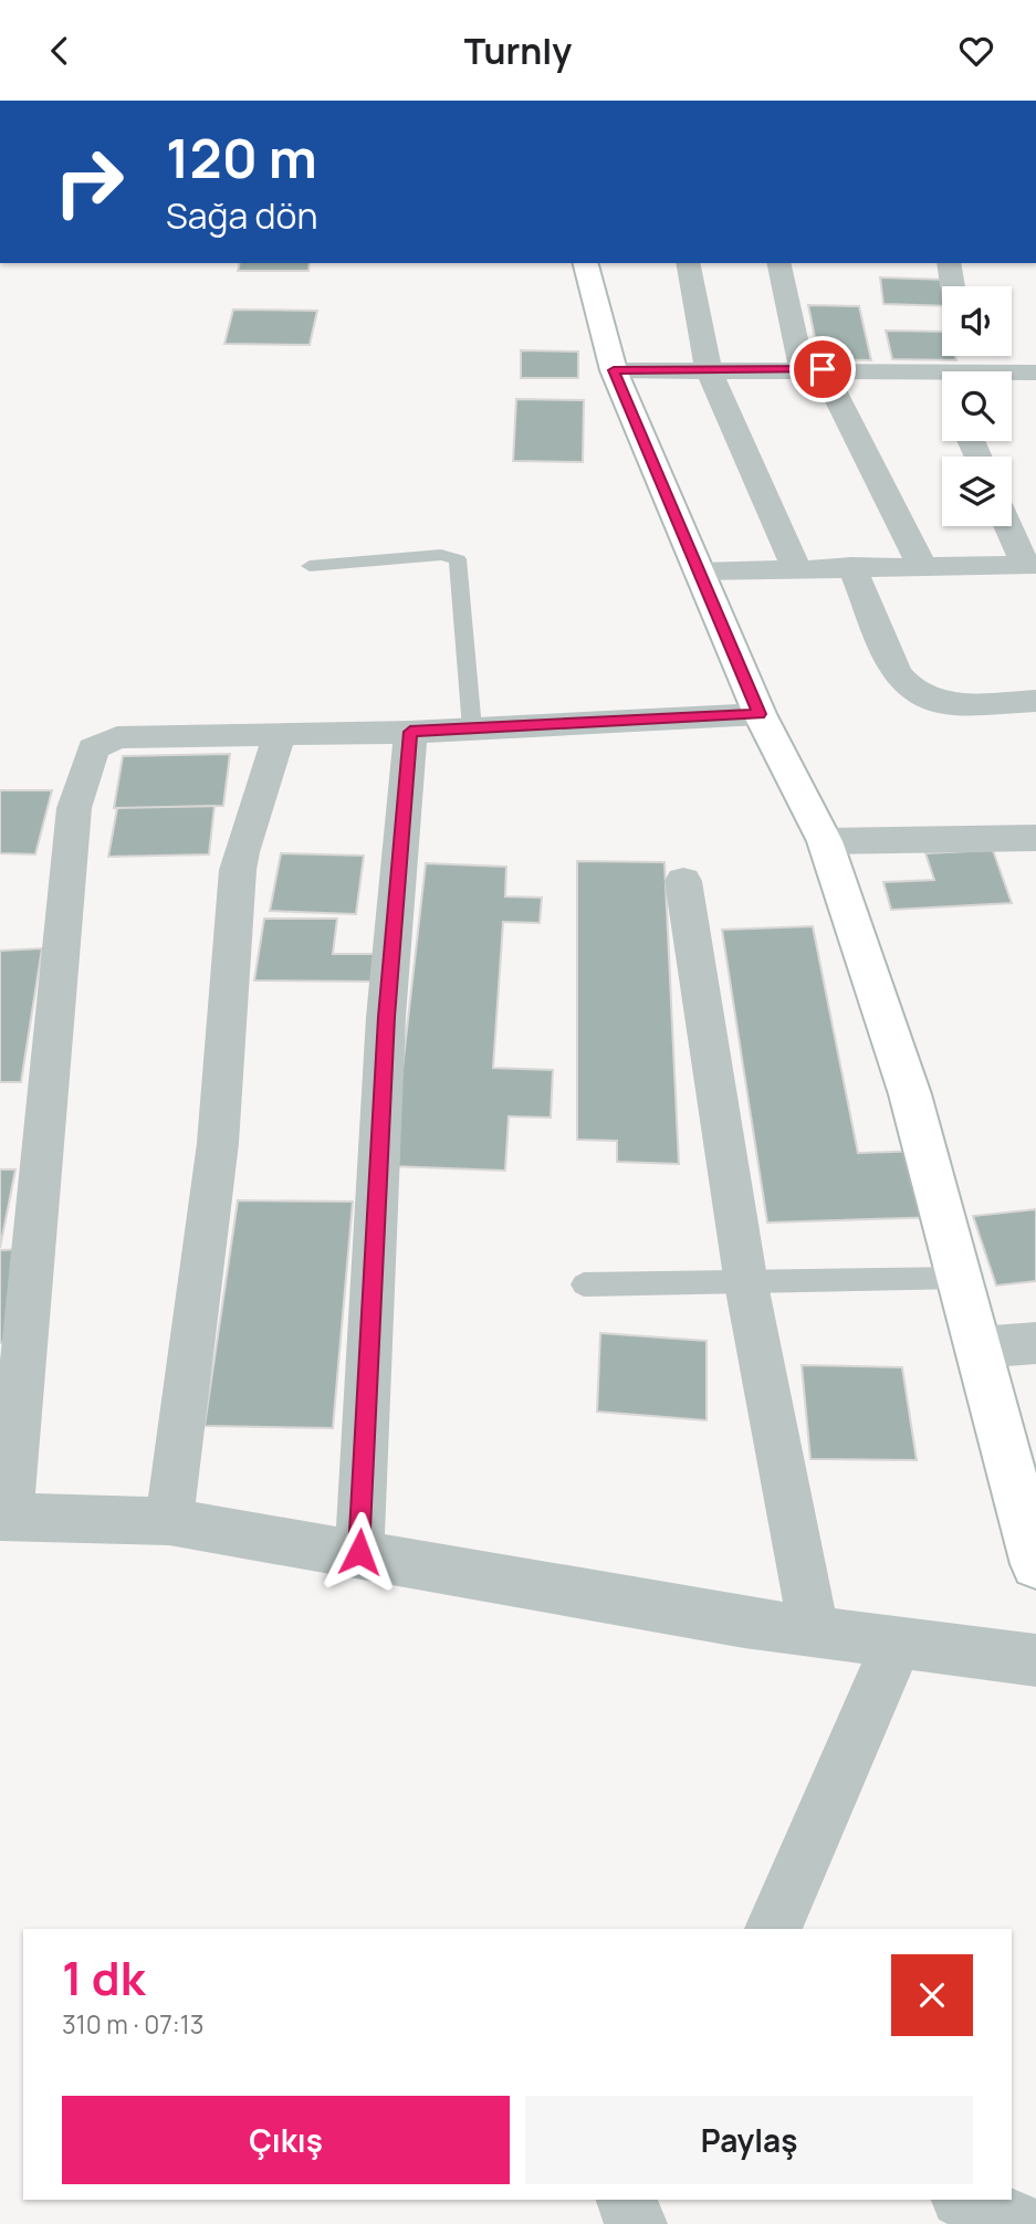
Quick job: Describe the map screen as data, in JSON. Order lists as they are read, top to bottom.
{
  "page": {
    "header": "Turnly",
    "turn": ["120 m", "Sağa dön"],
    "heading": ["1 dk", "310 m · 07:13"],
    "buttons": ["Çıkış", "Paylaş"]
  }
}
